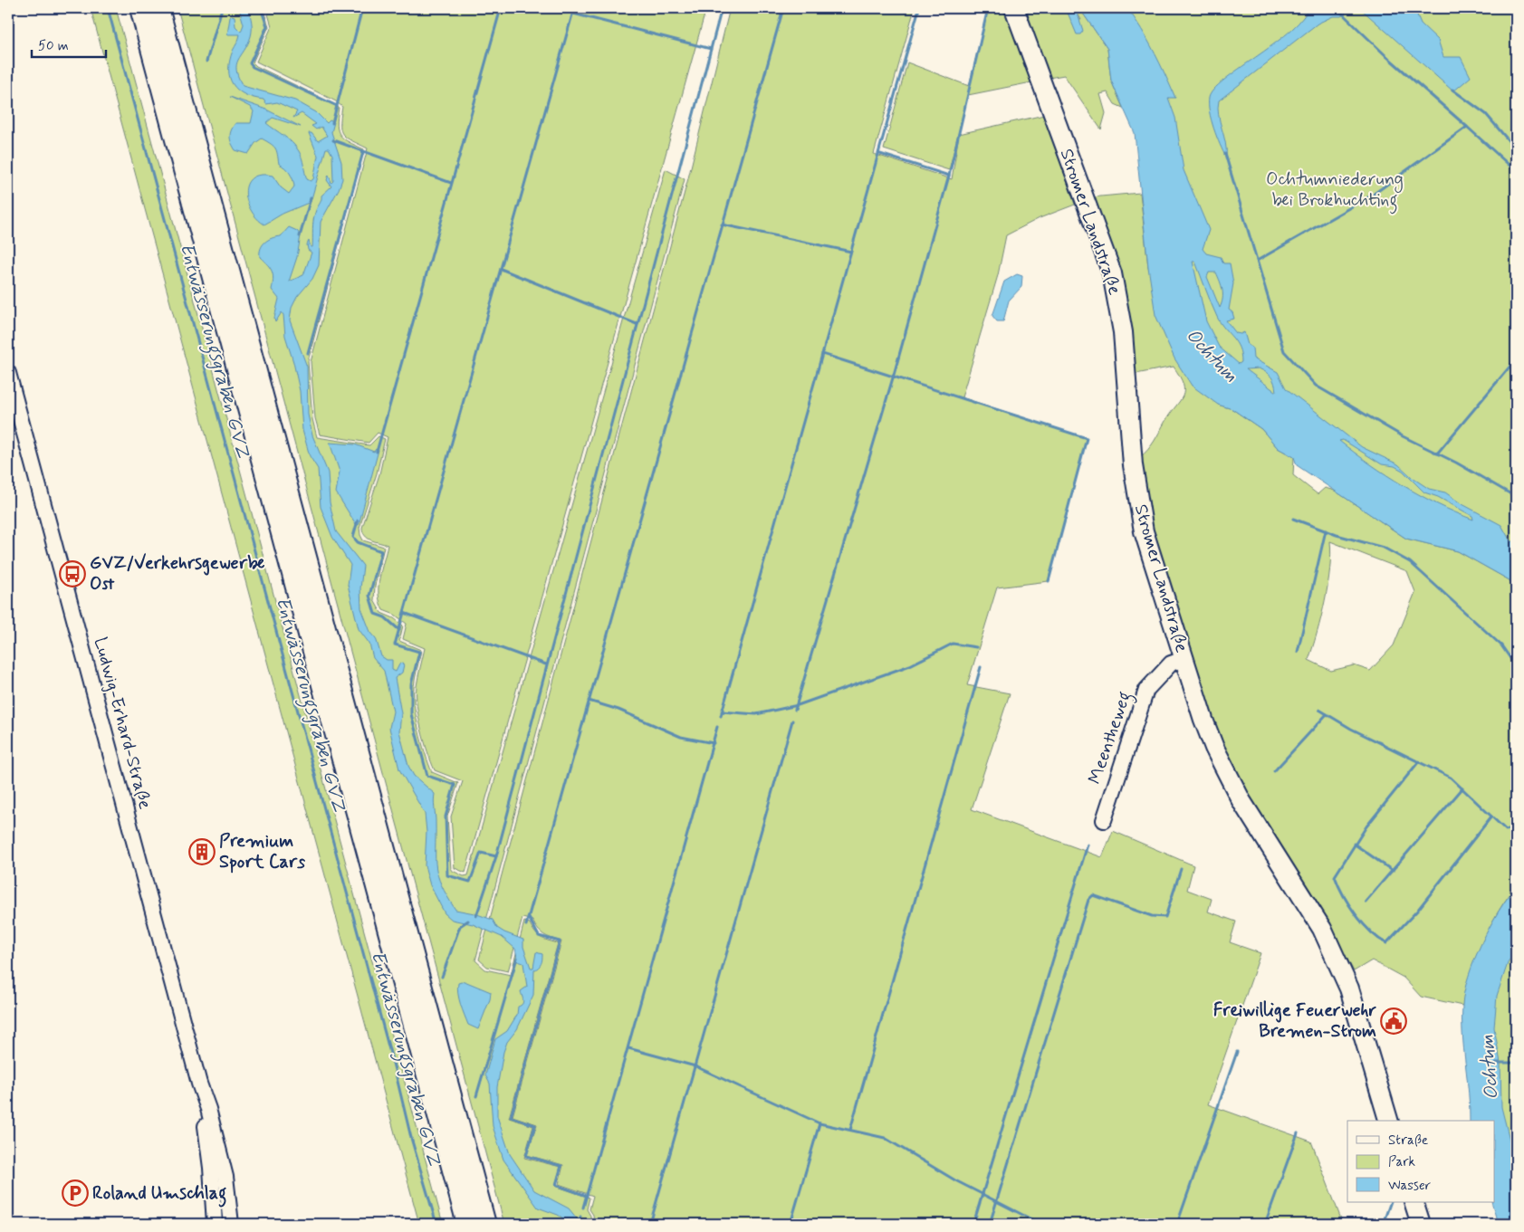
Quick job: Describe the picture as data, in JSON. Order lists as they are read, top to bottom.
{
  "streets": {
    "main road": ["Stromer Landstraße"],
    "street": ["Ludwig-Erhard-Straße", "Meentheweg"]
  },
  "crossings": [
    ["Stromer Landstraße", "Meentheweg"]
  ],
  "water": ["Entwässerungsgraben GVZ", "Ochtum"],
  "parks": ["Ochtumniederung bei Brokhuchting"],
  "places": {
    "bus stop": ["GVZ/Verkehrsgewerbe Ost"],
    "building": ["Premium Sport Cars"],
    "public building": ["Freiwillige Feuerwehr Bremen-Strom"],
    "parking": ["Roland Umschlag"]
  },
  "legend": ["Straße", "Park", "Wasser"],
  "scale_bar": "50 m"
}
